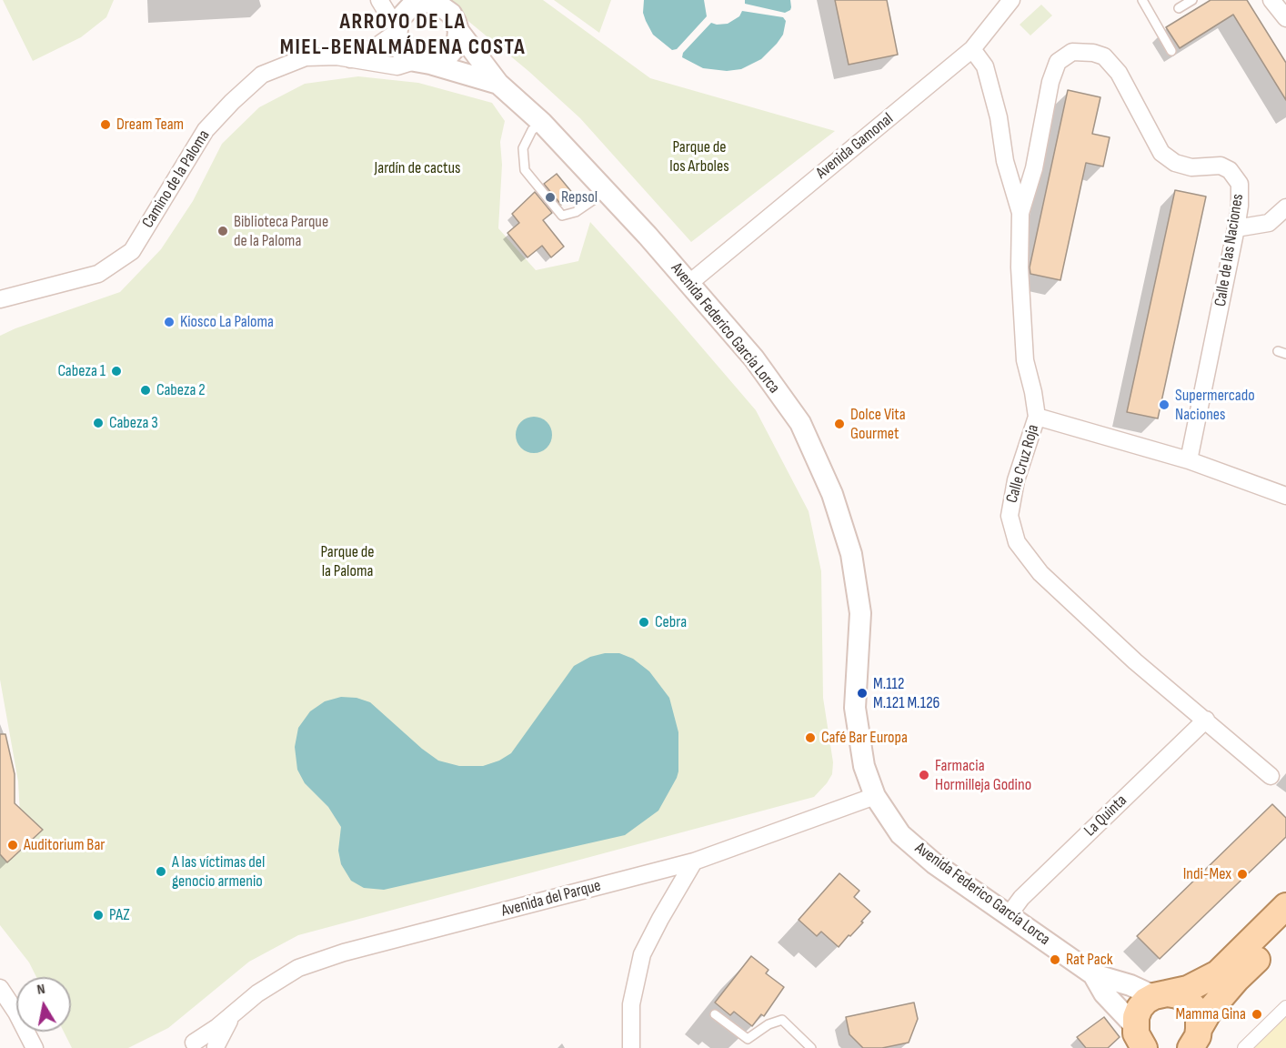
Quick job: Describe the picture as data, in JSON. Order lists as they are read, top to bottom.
{
  "streets": {
    "street": [
      "Avenida Gamonal",
      "Camino de la Paloma",
      "Calle de las Naciones",
      "Avenida Federico García Lorca",
      "Calle Cruz Roja",
      "La Quinta",
      "Avenida del Parque"
    ]
  },
  "crossings": [
    ["Avenida Gamonal", "Avenida Federico García Lorca"],
    ["Avenida Gamonal", "Calle Cruz Roja"],
    ["Camino de la Paloma", "Avenida Federico García Lorca"],
    ["Calle de las Naciones", "Calle Cruz Roja"],
    ["Avenida Federico García Lorca", "La Quinta"],
    ["Avenida Federico García Lorca", "Avenida del Parque"],
    ["Calle Cruz Roja", "La Quinta"]
  ],
  "districts": ["ARROYO DE LA MIEL-BENALMÁDENA COSTA"],
  "parks": ["Parque de los Arboles", "Jardín de cactus", "Parque de la Paloma"],
  "places": [
    "Dream Team",
    "Repsol",
    "Biblioteca Parque de la Paloma",
    "Kiosco La Paloma",
    "Cabeza 1",
    "Cabeza 2",
    "Supermercado Naciones",
    "Cabeza 3",
    "Dolce Vita Gourmet",
    "Cebra",
    "M.112 M.121 M.126",
    "Café Bar Europa",
    "Farmacia Hormilleja Godino",
    "Auditorium Bar",
    "A las víctimas del genocio armenio",
    "Indi-Mex",
    "PAZ",
    "Rat Pack",
    "Mamma Gina"
  ],
  "north": "top"
}
